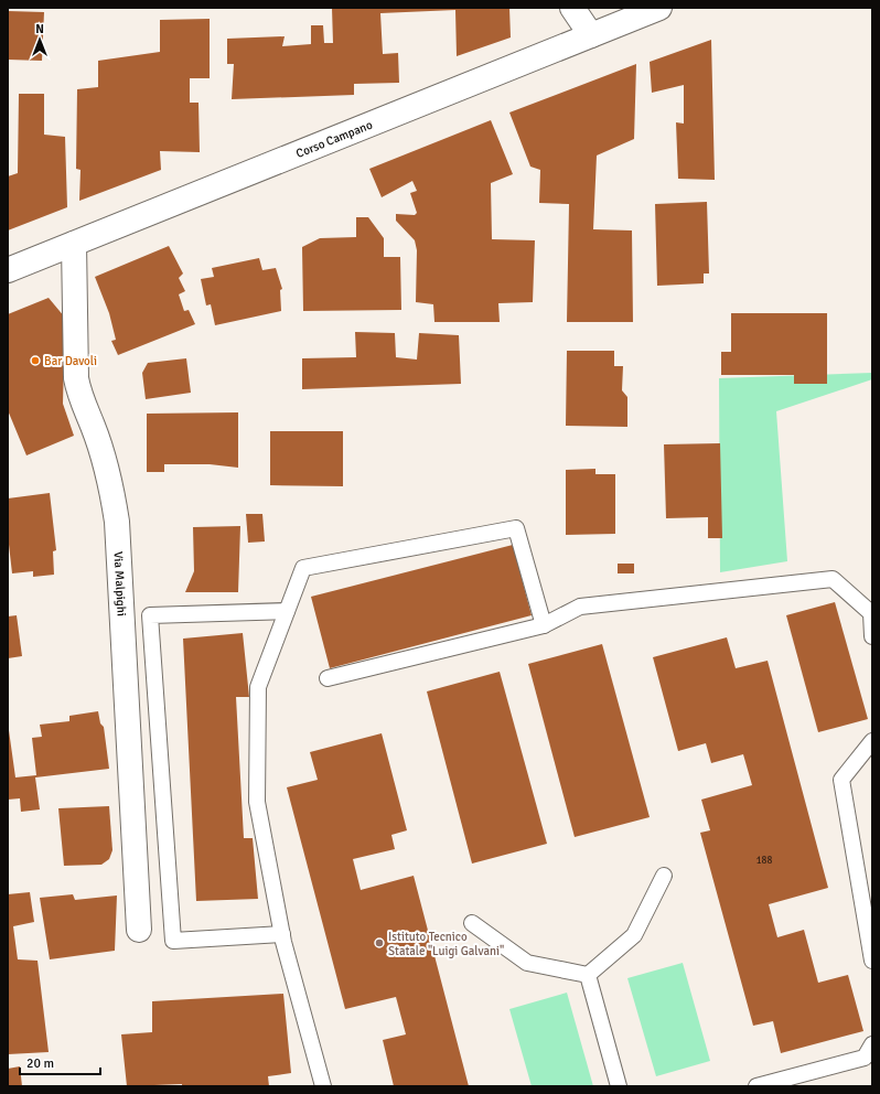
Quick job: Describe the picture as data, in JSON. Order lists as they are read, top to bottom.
{
  "streets": {
    "main road": ["Corso Campano", "Via Malpighi"]
  },
  "crossings": [
    ["Corso Campano", "Via Malpighi"]
  ],
  "places": ["Bar Davoli", "Istituto Tecnico Statale \"Luigi Galvani\""],
  "house_numbers": ["188"],
  "scale_bar": "20 m",
  "north": "top"
}
